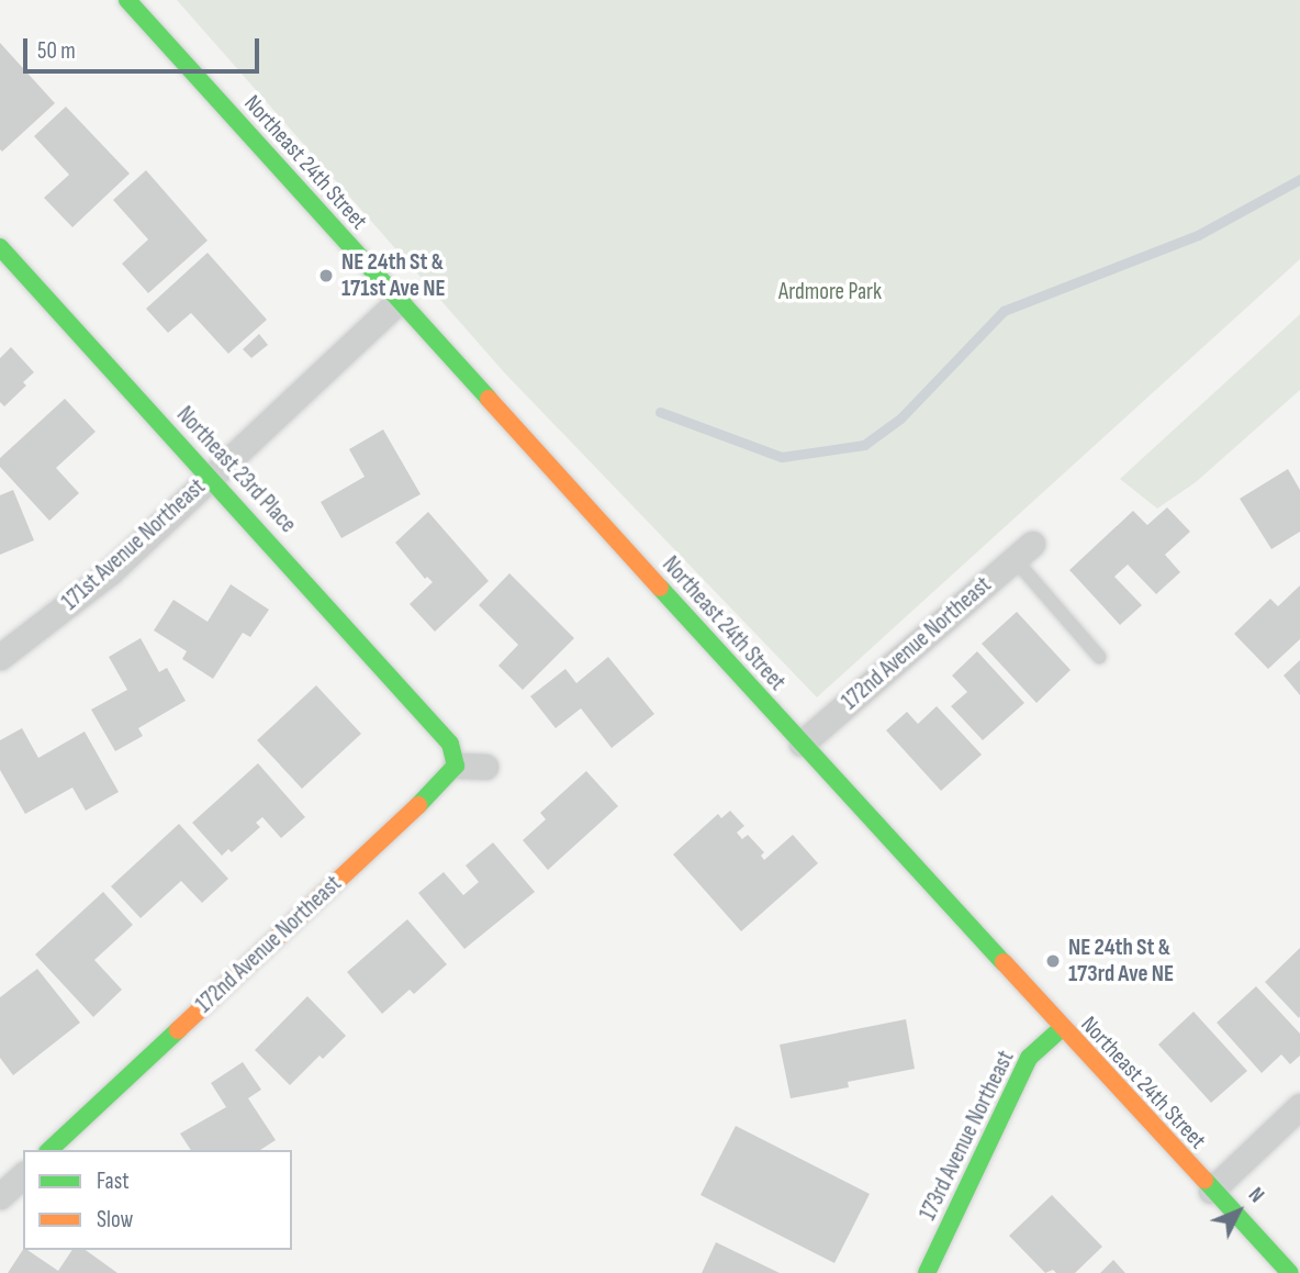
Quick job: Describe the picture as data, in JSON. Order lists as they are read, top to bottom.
{
  "streets": {
    "main road": [
      "Northeast 24th Street",
      "Northeast 23rd Place",
      "172nd Avenue Northeast",
      "173rd Avenue Northeast"
    ],
    "street": ["171st Avenue Northeast"]
  },
  "crossings": [
    ["Northeast 24th Street", "171st Avenue Northeast"],
    ["Northeast 24th Street", "172nd Avenue Northeast"],
    ["Northeast 24th Street", "173rd Avenue Northeast"],
    ["Northeast 23rd Place", "171st Avenue Northeast"],
    ["Northeast 23rd Place", "172nd Avenue Northeast"]
  ],
  "parks": ["Ardmore Park"],
  "places": ["NE 24th St & 171st Ave NE", "NE 24th St & 173rd Ave NE"],
  "legend": ["Fast", "Slow"],
  "scale_bar": "50 m",
  "north": "top right"
}
